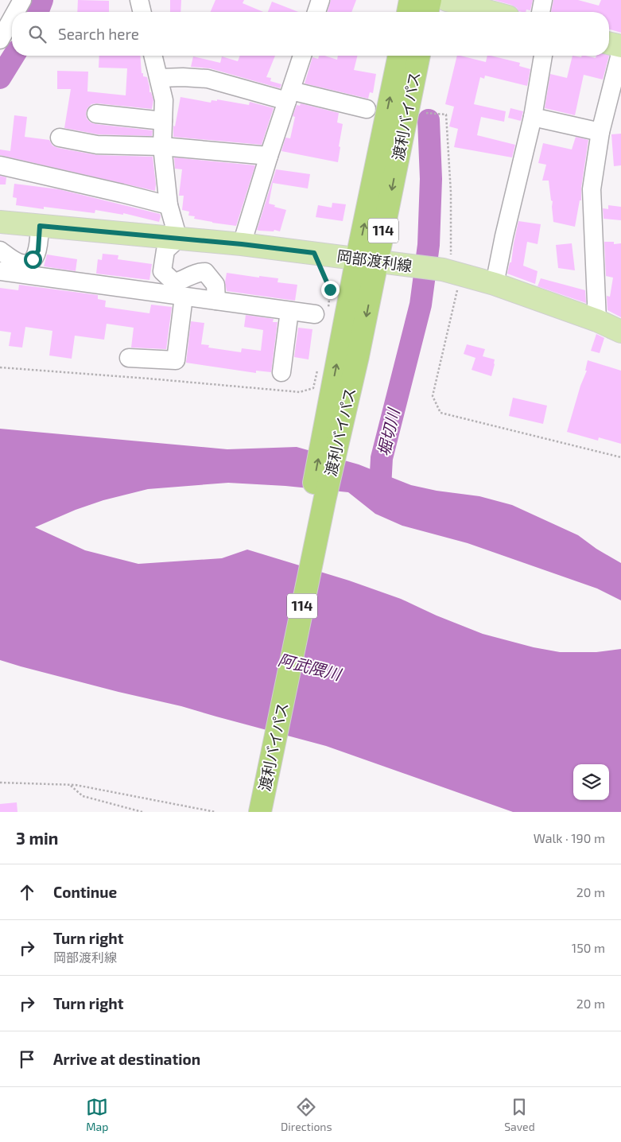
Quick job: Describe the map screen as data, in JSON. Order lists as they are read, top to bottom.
{
  "streets": {
    "highway": ["渡利バイパス", "114"],
    "main road": ["岡部渡利線"]
  },
  "crossings": [
    ["渡利バイパス", "岡部渡利線"]
  ],
  "water": ["堀切川", "阿武隈川"],
  "page": {
    "search": "Search here",
    "heading": ["3 min", "Walk · 190 m"],
    "list": [
      ["Continue", "20 m"],
      ["Turn right", "岡部渡利線", "150 m"],
      ["Turn right", "20 m"],
      "Arrive at destination"
    ],
    "nav": ["Map", "Directions", "Saved"]
  }
}
